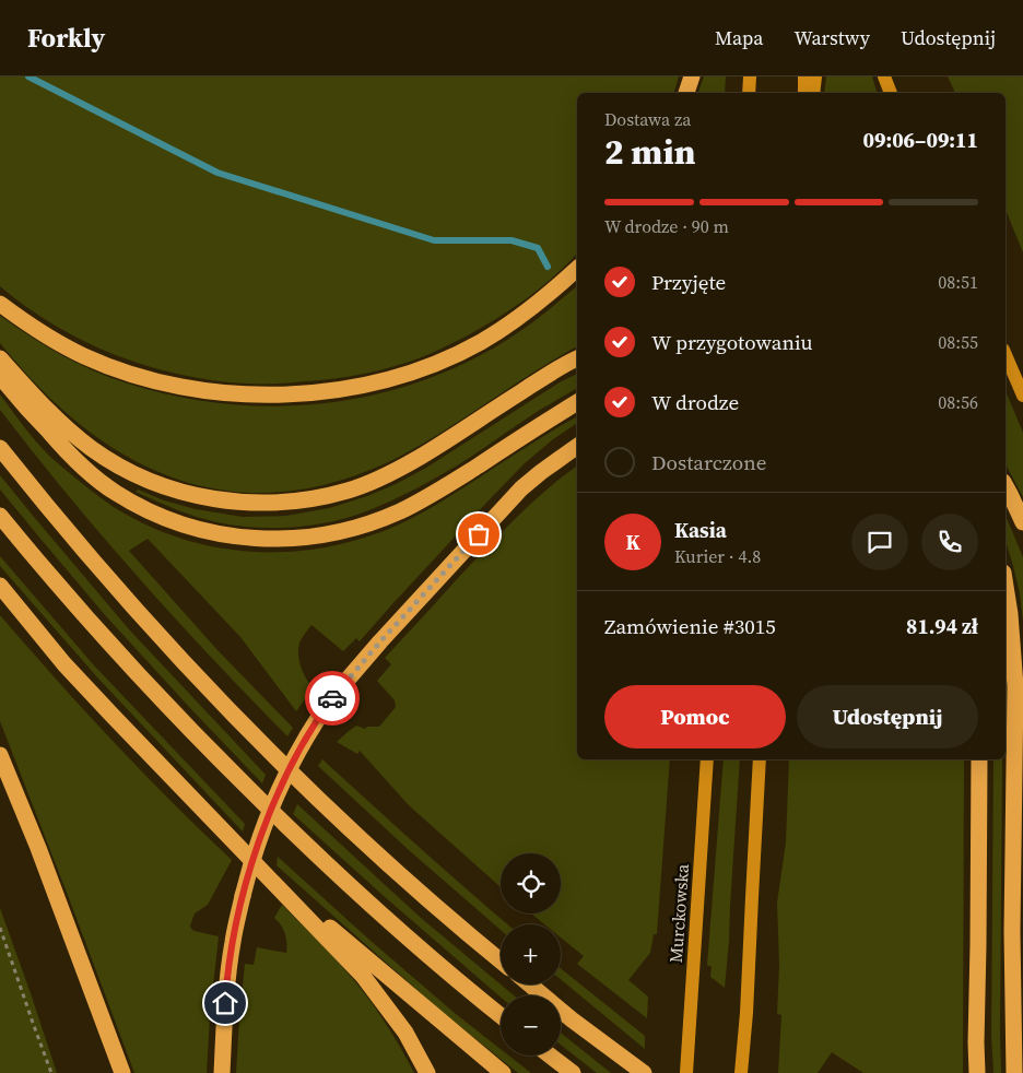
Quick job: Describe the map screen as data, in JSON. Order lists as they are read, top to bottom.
{
  "streets": {
    "main road": ["Murckowska"]
  },
  "page": {
    "header": "Forkly",
    "nav": ["Mapa", "Warstwy", "Udostępnij"],
    "heading": ["2 min", "Dostawa za", "09:06–09:11"],
    "panel": [
      "Kasia",
      "Kurier · 4.8",
      "Zamówienie #3015",
      "81.94 zł"
    ],
    "bar": "W drodze · 90 m",
    "list": [
      ["Przyjęte", "08:51"],
      ["W przygotowaniu", "08:55"],
      ["W drodze", "08:56"],
      "Dostarczone"
    ],
    "round": "K",
    "buttons": ["Pomoc", "Udostępnij"],
    "map_buttons": ["+", "−"]
  }
}
